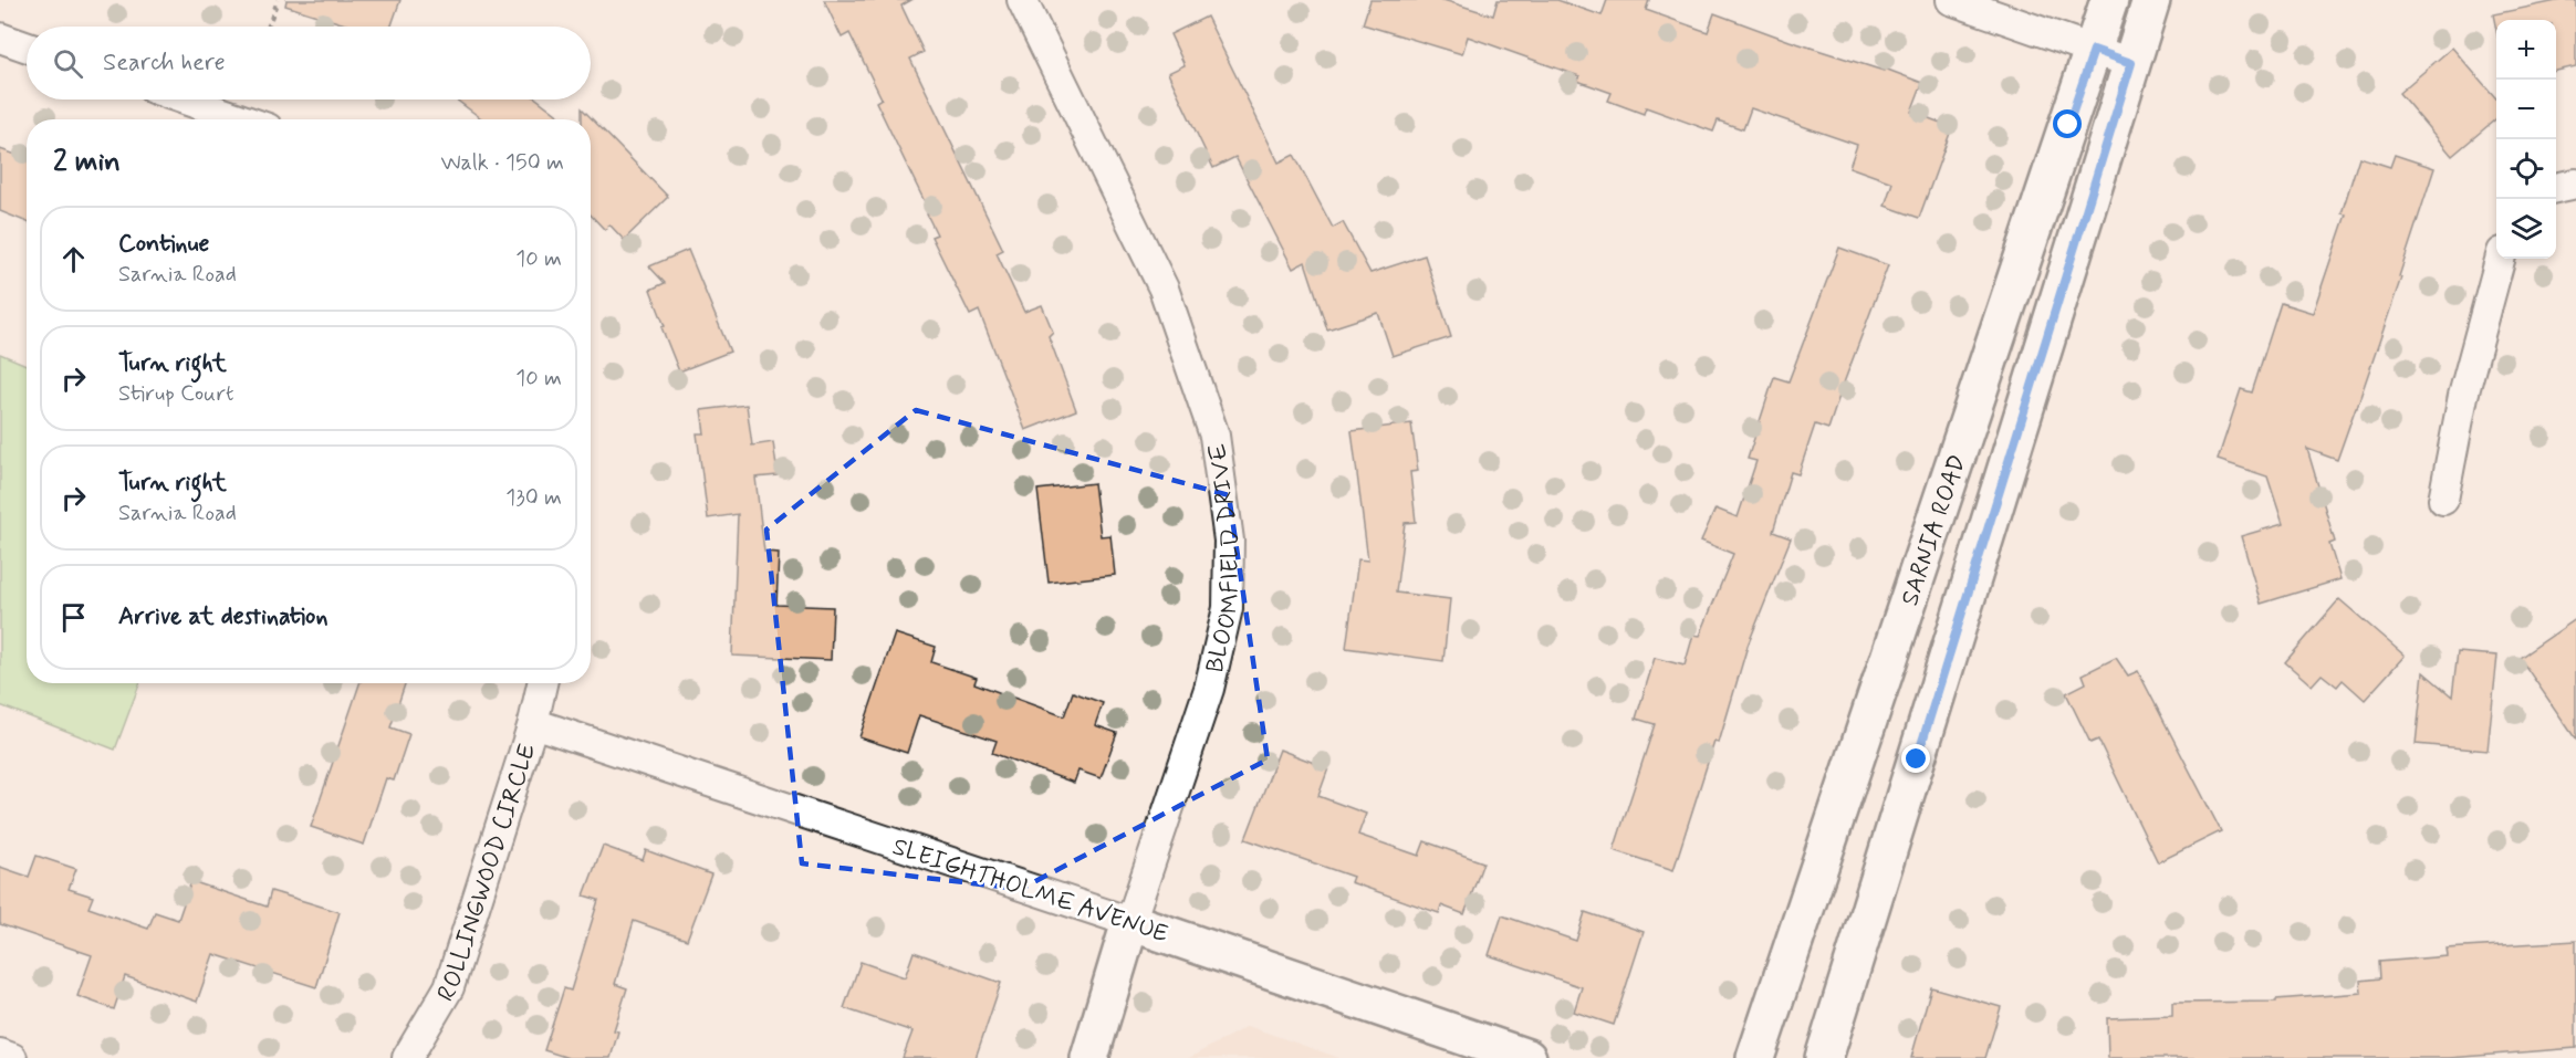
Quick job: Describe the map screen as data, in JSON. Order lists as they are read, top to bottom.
{
  "streets": {
    "main road": ["SARNIA ROAD", "BLOOMFIELD DRIVE", "SLEIGHTHOLME AVENUE"],
    "street": ["ROLLINGWOOD CIRCLE"]
  },
  "crossings": [
    ["BLOOMFIELD DRIVE", "SLEIGHTHOLME AVENUE"],
    ["ROLLINGWOOD CIRCLE", "SLEIGHTHOLME AVENUE"]
  ],
  "page": {
    "map_buttons": ["+", "−"],
    "search": "Search here",
    "heading": ["2 min", "Walk · 150 m"],
    "list": [
      ["Continue", "Sarnia Road", "10 m"],
      ["Turn right", "Stirup Court", "10 m"],
      ["Turn right", "Sarnia Road", "130 m"],
      "Arrive at destination"
    ]
  }
}
